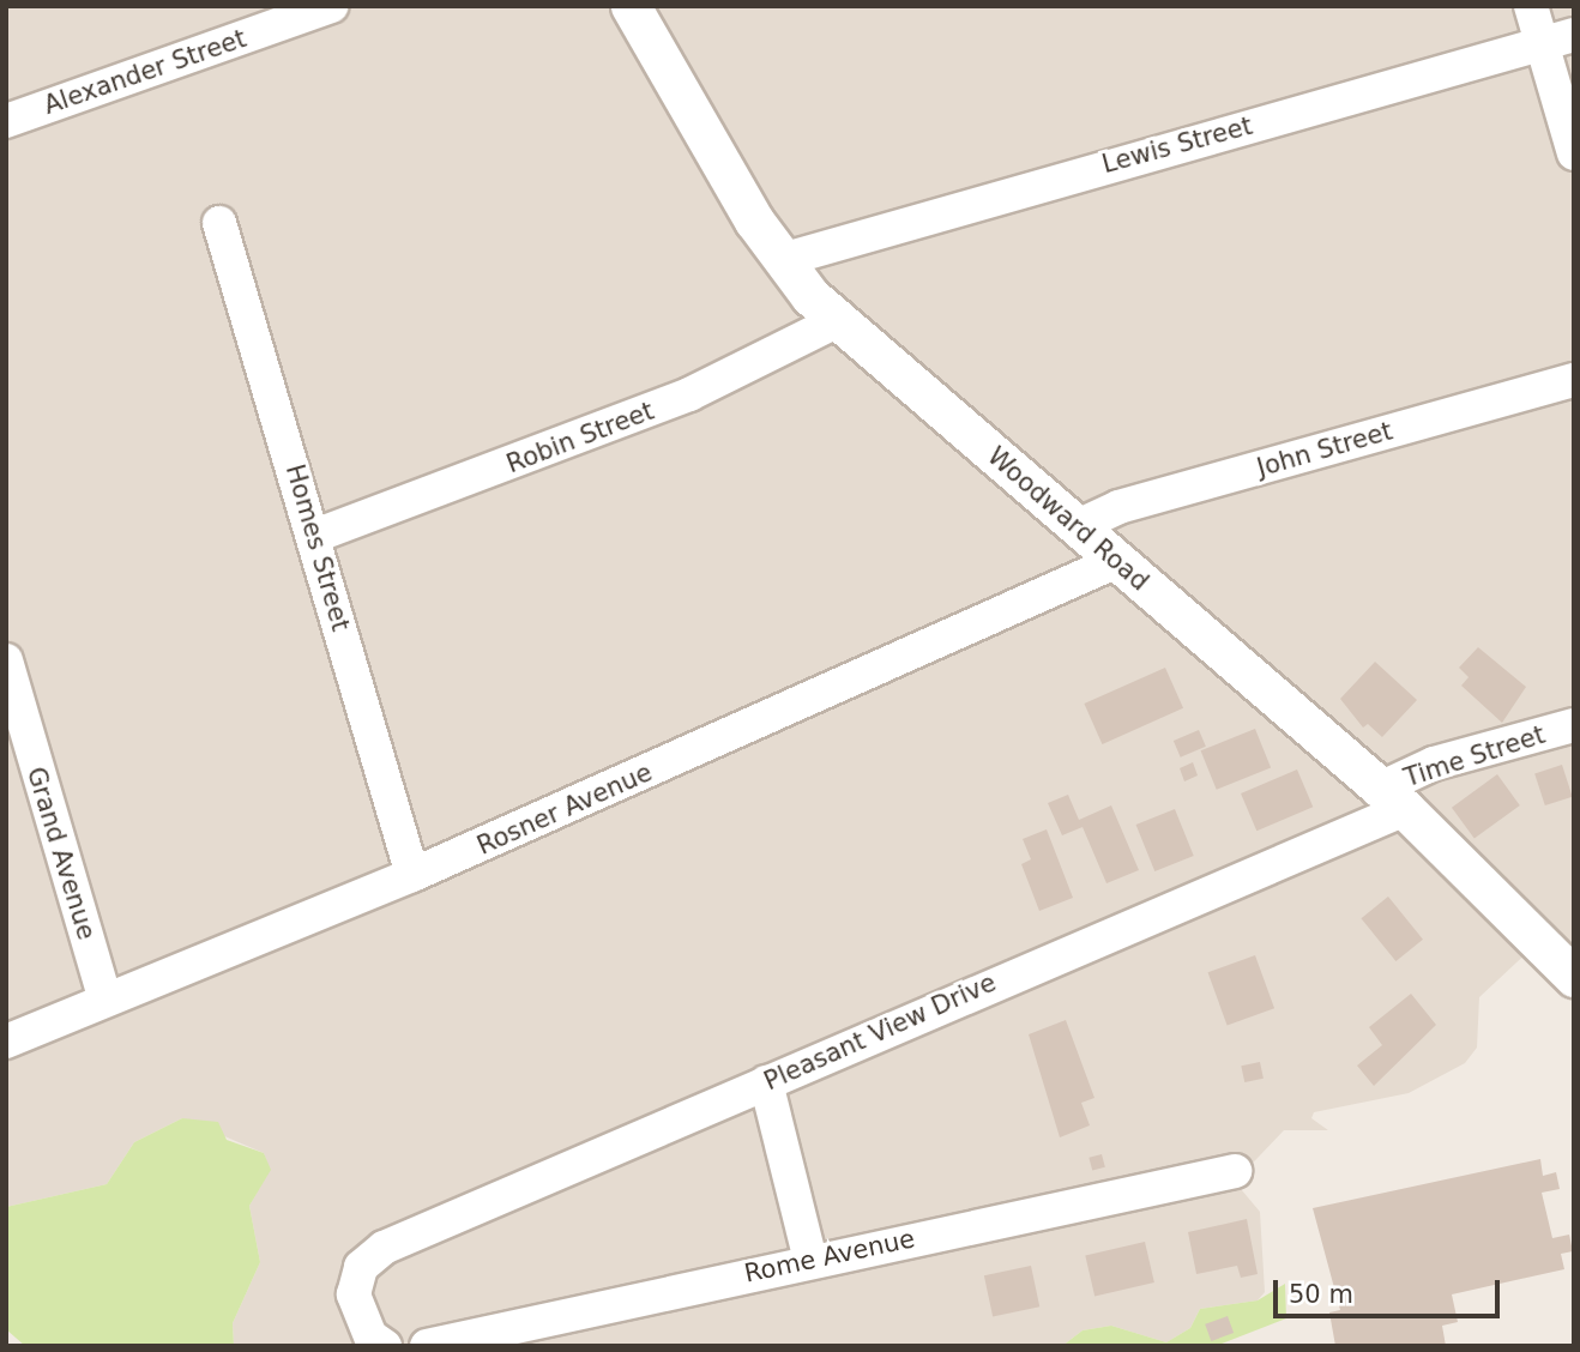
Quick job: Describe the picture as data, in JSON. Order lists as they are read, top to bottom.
{
  "streets": {
    "street": [
      "Alexander Street",
      "Lewis Street",
      "Robin Street",
      "John Street",
      "Woodward Road",
      "Homes Street",
      "Time Street",
      "Rosner Avenue",
      "Grand Avenue",
      "Pleasant View Drive",
      "Rome Avenue"
    ]
  },
  "crossings": [
    ["Lewis Street", "Woodward Road"],
    ["Robin Street", "Woodward Road"],
    ["Robin Street", "Homes Street"],
    ["John Street", "Woodward Road"],
    ["Woodward Road", "Time Street"],
    ["Woodward Road", "Rosner Avenue"],
    ["Woodward Road", "Pleasant View Drive"],
    ["Homes Street", "Rosner Avenue"],
    ["Time Street", "Pleasant View Drive"],
    ["Rosner Avenue", "Grand Avenue"]
  ],
  "scale_bar": "50 m"
}
